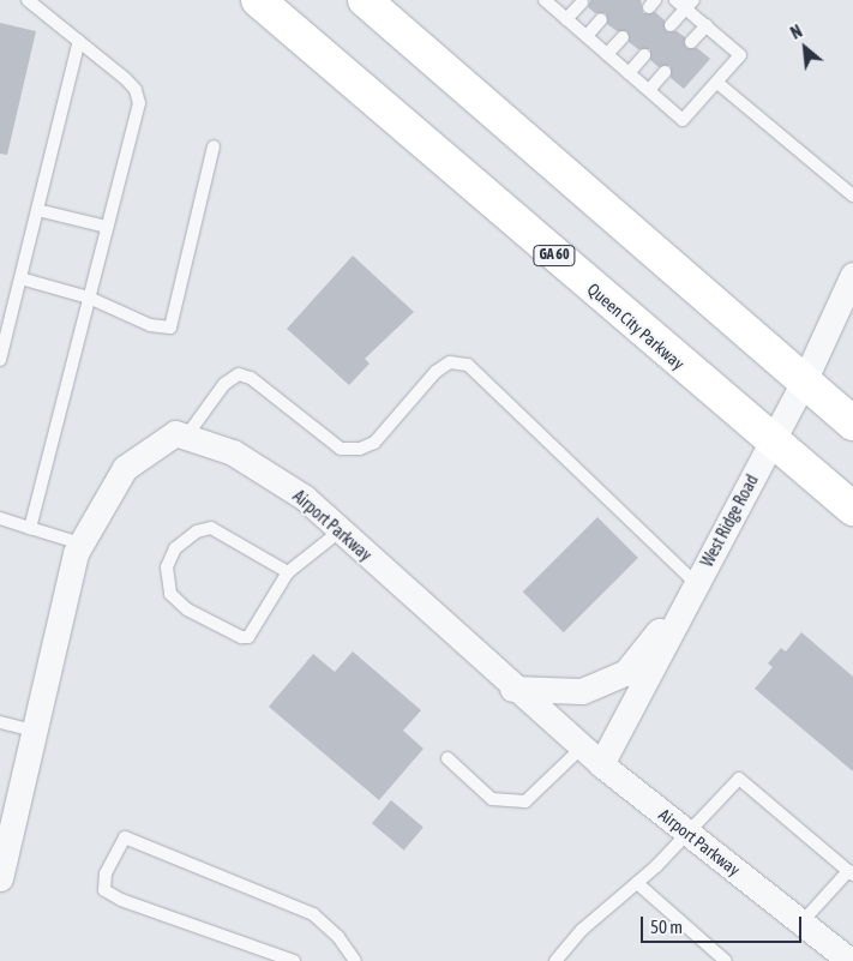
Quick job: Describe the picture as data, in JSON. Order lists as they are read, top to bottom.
{
  "streets": {
    "main road": ["GA 60", "Queen City Parkway"],
    "street": ["West Ridge Road", "Airport Parkway"]
  },
  "crossings": [
    ["Queen City Parkway", "West Ridge Road"],
    ["West Ridge Road", "Airport Parkway"]
  ],
  "scale_bar": "50 m",
  "north": "top left"
}
